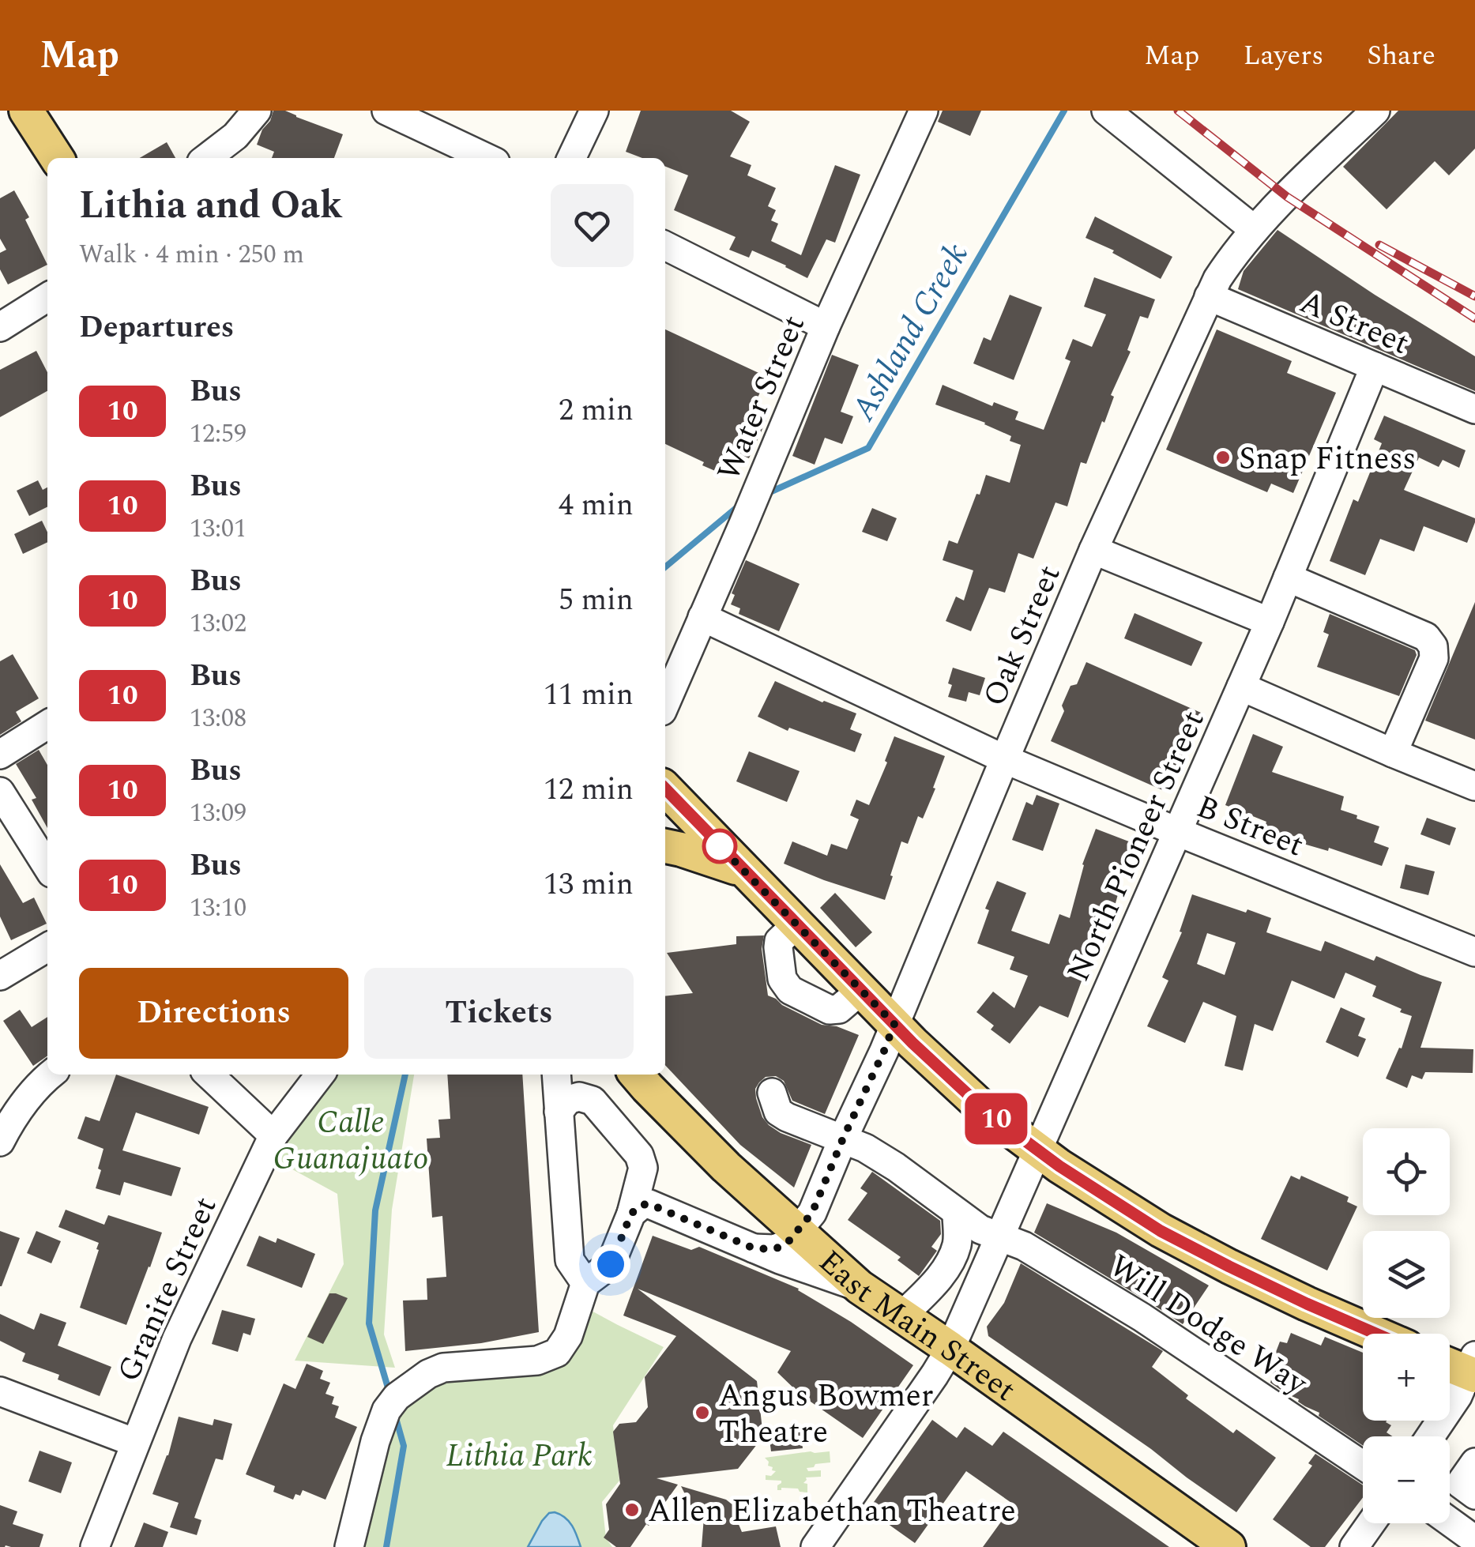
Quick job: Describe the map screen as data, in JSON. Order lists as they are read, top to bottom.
{
  "streets": {
    "main road": ["East Main Street"],
    "street": [
      "A Street",
      "Water Street",
      "Oak Street",
      "B Street",
      "North Pioneer Street",
      "Granite Street",
      "Will Dodge Way"
    ]
  },
  "crossings": [
    ["A Street", "Oak Street"],
    ["A Street", "North Pioneer Street"],
    ["Water Street", "B Street"],
    ["Oak Street", "B Street"],
    ["Oak Street", "East Main Street"],
    ["Oak Street", "Will Dodge Way"],
    ["B Street", "North Pioneer Street"],
    ["North Pioneer Street", "East Main Street"],
    ["North Pioneer Street", "Will Dodge Way"]
  ],
  "water": ["Ashland Creek"],
  "parks": ["Calle Guanajuato", "Lithia Park"],
  "places": ["Snap Fitness", "Angus Bowmer Theatre", "Allen Elizabethan Theatre"],
  "lines": ["bus line 10"],
  "page": {
    "header": "Map",
    "nav": ["Map", "Layers", "Share"],
    "on_map": "10",
    "heading": [
      ["Lithia and Oak", "Walk · 4 min · 250 m"],
      "Departures"
    ],
    "list": [
      {
        "mark": "10",
        "name": "Bus",
        "note": "12:59",
        "value": "2 min"
      },
      {
        "mark": "10",
        "name": "Bus",
        "note": "13:01",
        "value": "4 min"
      },
      {
        "mark": "10",
        "name": "Bus",
        "note": "13:02",
        "value": "5 min"
      },
      {
        "mark": "10",
        "name": "Bus",
        "note": "13:08",
        "value": "11 min"
      },
      {
        "mark": "10",
        "name": "Bus",
        "note": "13:09",
        "value": "12 min"
      },
      {
        "mark": "10",
        "name": "Bus",
        "note": "13:10",
        "value": "13 min"
      }
    ],
    "buttons": ["Directions", "Tickets"],
    "map_buttons": ["+", "−"]
  }
}
